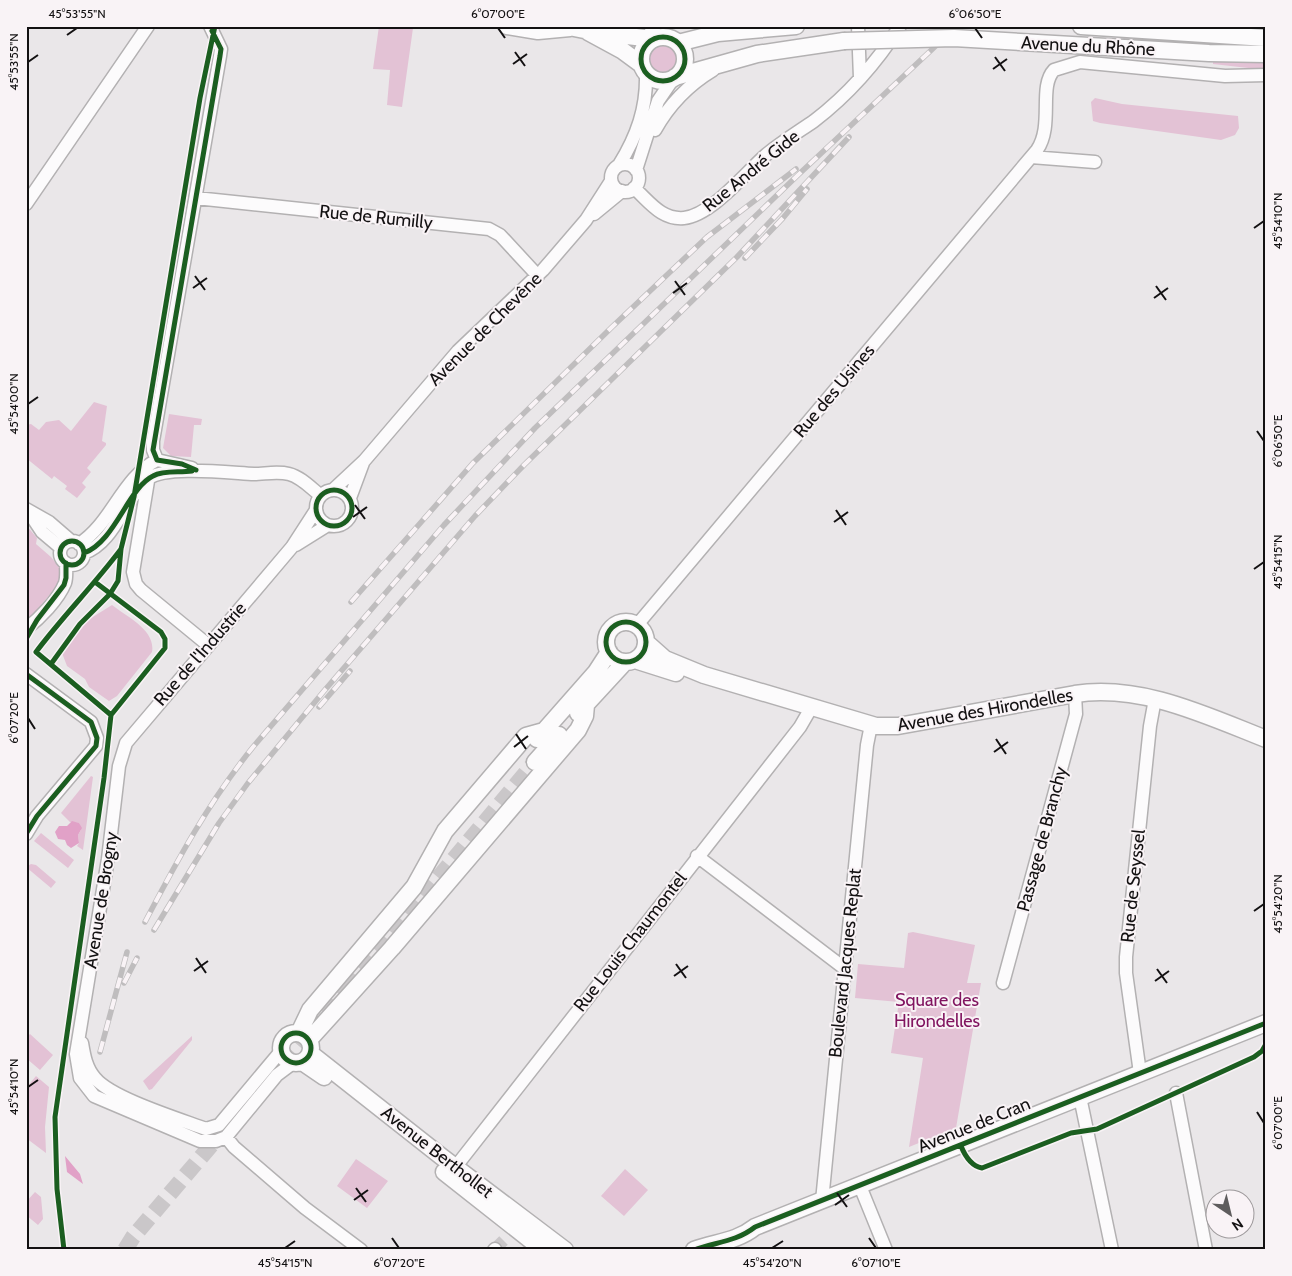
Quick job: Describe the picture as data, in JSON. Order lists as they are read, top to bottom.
{
  "streets": {
    "main road": [
      "Avenue du Rhône",
      "Avenue des Hirondelles",
      "Avenue de Cran",
      "Avenue Berthollet"
    ],
    "street": [
      "Rue André Gide",
      "Rue de Rumilly",
      "Avenue de Chevêne",
      "Rue des Usines",
      "Rue de l'Industrie",
      "Passage de Branchy",
      "Rue de Seyssel",
      "Avenue de Brogny",
      "Rue Louis Chaumontel",
      "Boulevard Jacques Replat"
    ]
  },
  "crossings": [
    ["Rue André Gide", "Avenue de Chevêne"],
    ["Rue de Rumilly", "Avenue de Chevêne"],
    ["Avenue de Chevêne", "Rue de l'Industrie"],
    ["Rue des Usines", "Avenue des Hirondelles"],
    ["Rue de l'Industrie", "Avenue de Brogny"],
    ["Avenue des Hirondelles", "Passage de Branchy"],
    ["Avenue des Hirondelles", "Rue de Seyssel"],
    ["Avenue des Hirondelles", "Rue Louis Chaumontel"],
    ["Avenue des Hirondelles", "Boulevard Jacques Replat"],
    ["Rue de Seyssel", "Avenue de Cran"],
    ["Rue Louis Chaumontel", "Avenue Berthollet"],
    ["Boulevard Jacques Replat", "Avenue de Cran"]
  ],
  "parks": ["Square des Hirondelles"],
  "north": "bottom right",
  "coordinates": [
    "45°53'55\"N",
    "6°07'00\"E",
    "6°06'50\"E",
    "45°54'10\"N",
    "45°54'00\"N",
    "45°54'15\"N",
    "6°07'20\"E",
    "45°54'20\"N",
    "6°07'10\"E"
  ]
}
